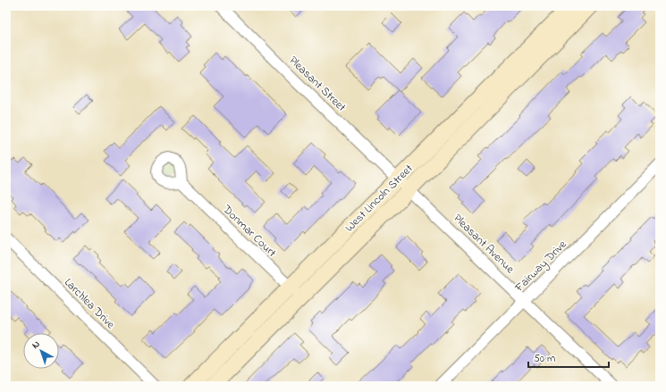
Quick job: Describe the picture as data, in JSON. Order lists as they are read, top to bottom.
{
  "streets": {
    "street": [
      "Pleasant Street",
      "West Lincoln Street",
      "Donmar Court",
      "Pleasant Avenue",
      "Fairway Drive",
      "Larchlea Drive"
    ]
  },
  "crossings": [
    ["Pleasant Street", "West Lincoln Street"],
    ["Pleasant Street", "Pleasant Avenue"],
    ["West Lincoln Street", "Donmar Court"],
    ["West Lincoln Street", "Pleasant Avenue"],
    ["Pleasant Avenue", "Fairway Drive"]
  ],
  "scale_bar": "50 m",
  "north": "top left"
}
